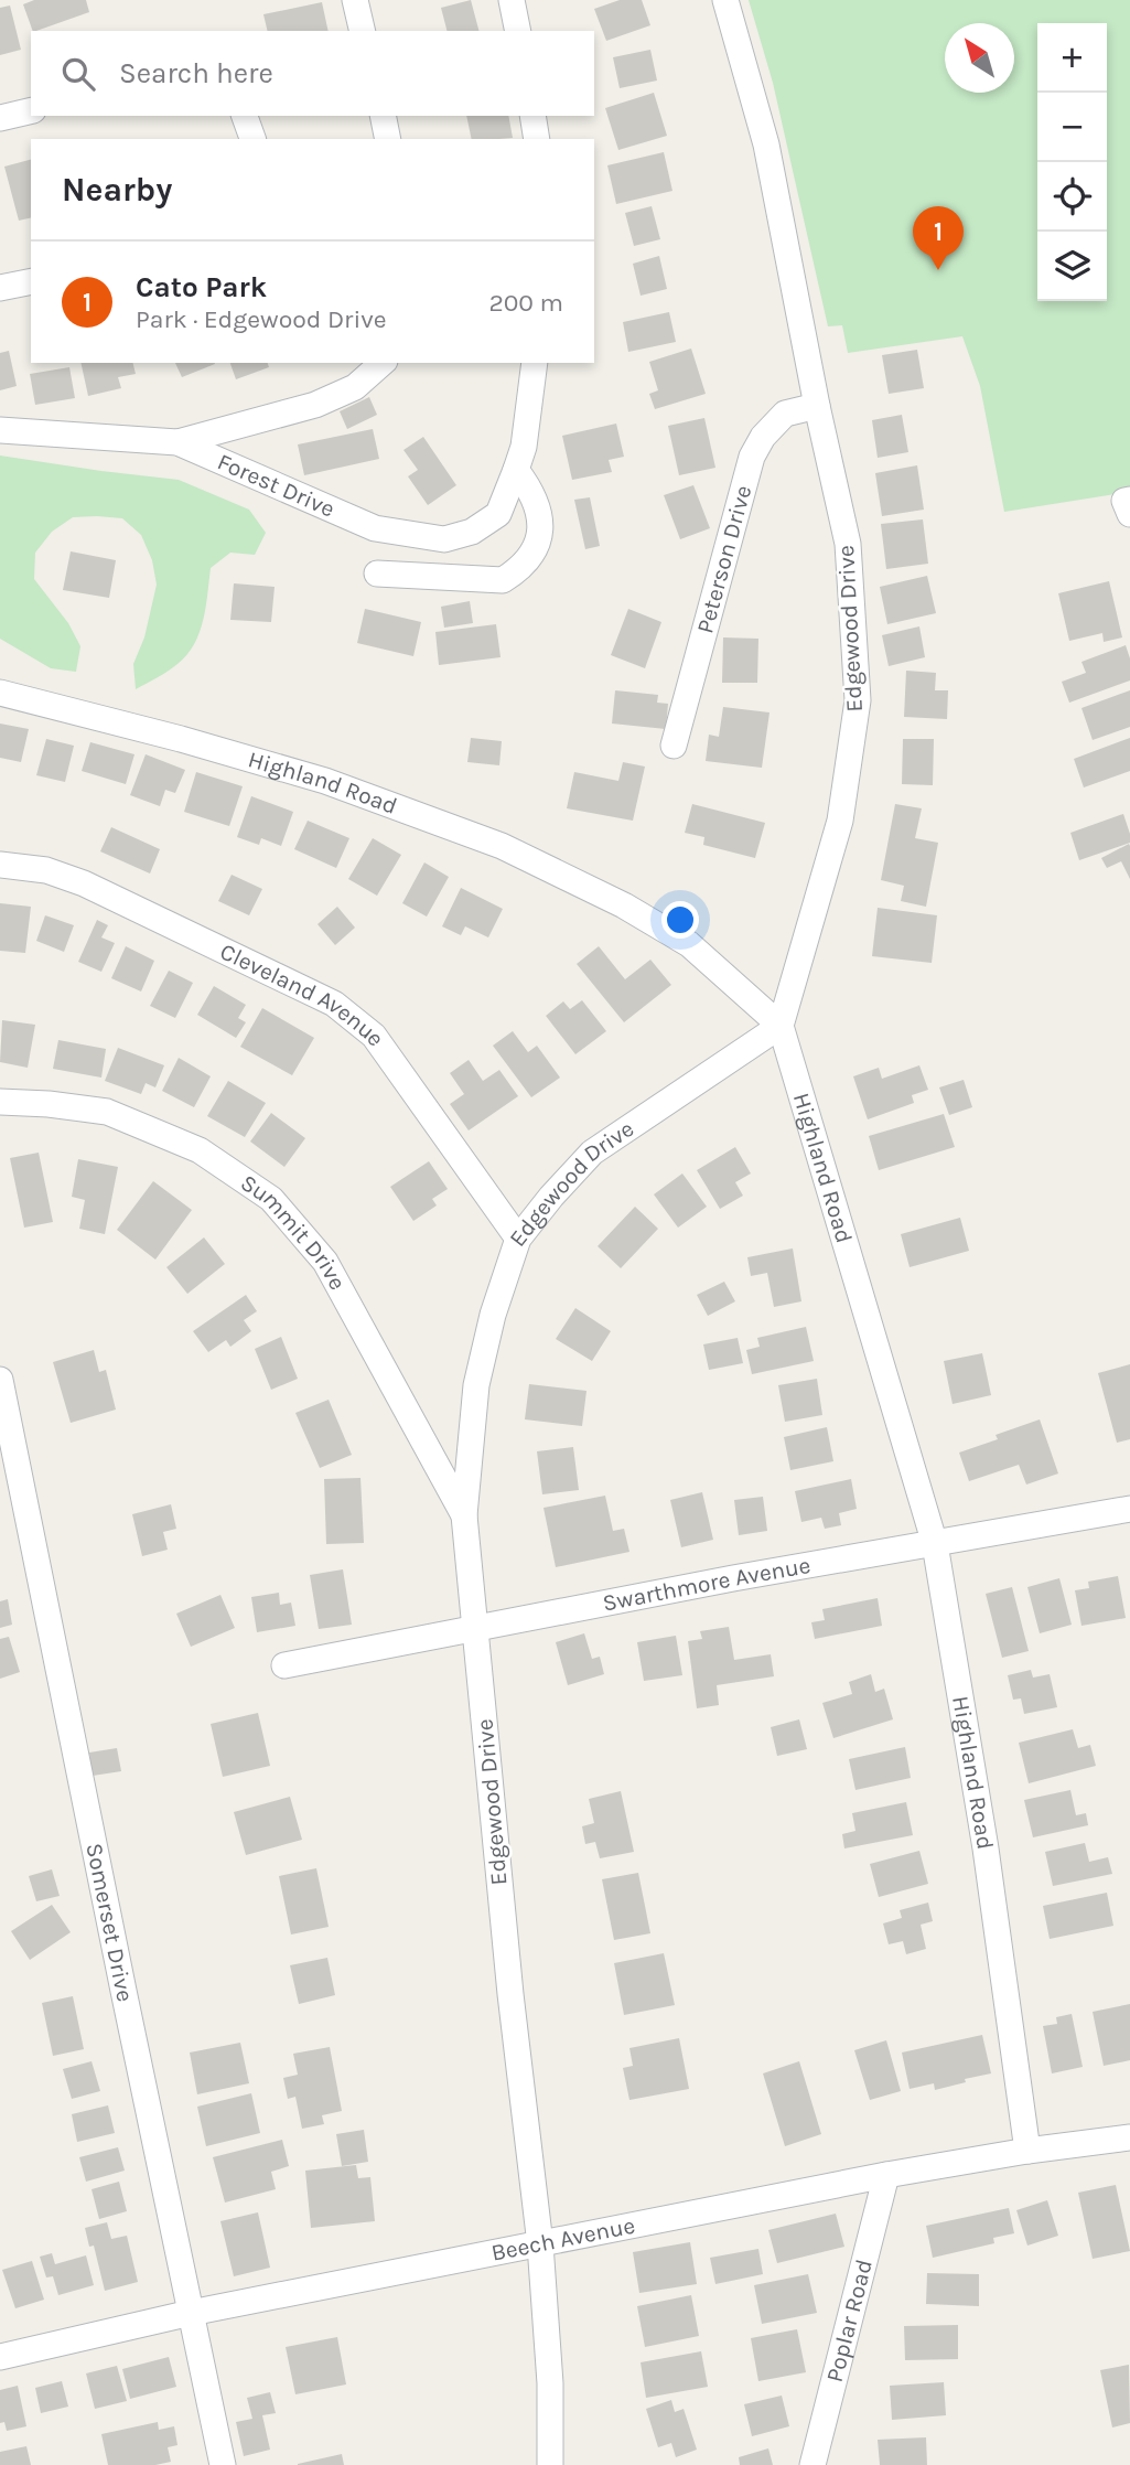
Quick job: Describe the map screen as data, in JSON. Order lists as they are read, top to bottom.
{
  "streets": {
    "street": [
      "Forest Drive",
      "Peterson Drive",
      "Edgewood Drive",
      "Highland Road",
      "Cleveland Avenue",
      "Summit Drive",
      "Swarthmore Avenue",
      "Somerset Drive",
      "Beech Avenue",
      "Poplar Road"
    ]
  },
  "crossings": [
    ["Peterson Drive", "Edgewood Drive"],
    ["Edgewood Drive", "Highland Road"],
    ["Edgewood Drive", "Cleveland Avenue"],
    ["Edgewood Drive", "Summit Drive"],
    ["Edgewood Drive", "Swarthmore Avenue"],
    ["Edgewood Drive", "Beech Avenue"],
    ["Highland Road", "Swarthmore Avenue"],
    ["Highland Road", "Beech Avenue"],
    ["Somerset Drive", "Beech Avenue"],
    ["Beech Avenue", "Poplar Road"]
  ],
  "north": "top left",
  "page": {
    "map_buttons": ["+", "−"],
    "search": "Search here",
    "heading": "Nearby",
    "pins": "1",
    "list": [
      {
        "mark": "1",
        "name": "Cato Park",
        "note": "Park · Edgewood Drive",
        "value": "200 m"
      }
    ]
  }
}
